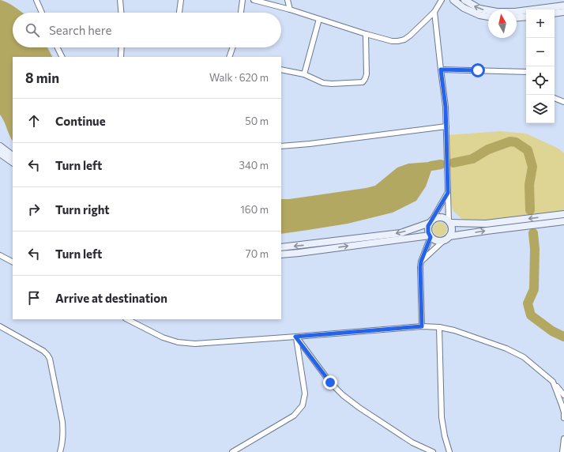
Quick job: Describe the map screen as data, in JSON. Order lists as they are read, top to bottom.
{
  "north": "top",
  "page": {
    "map_buttons": ["+", "−"],
    "search": "Search here",
    "heading": ["8 min", "Walk · 620 m"],
    "list": [
      ["Continue", "50 m"],
      ["Turn left", "340 m"],
      ["Turn right", "160 m"],
      ["Turn left", "70 m"],
      "Arrive at destination"
    ]
  }
}
